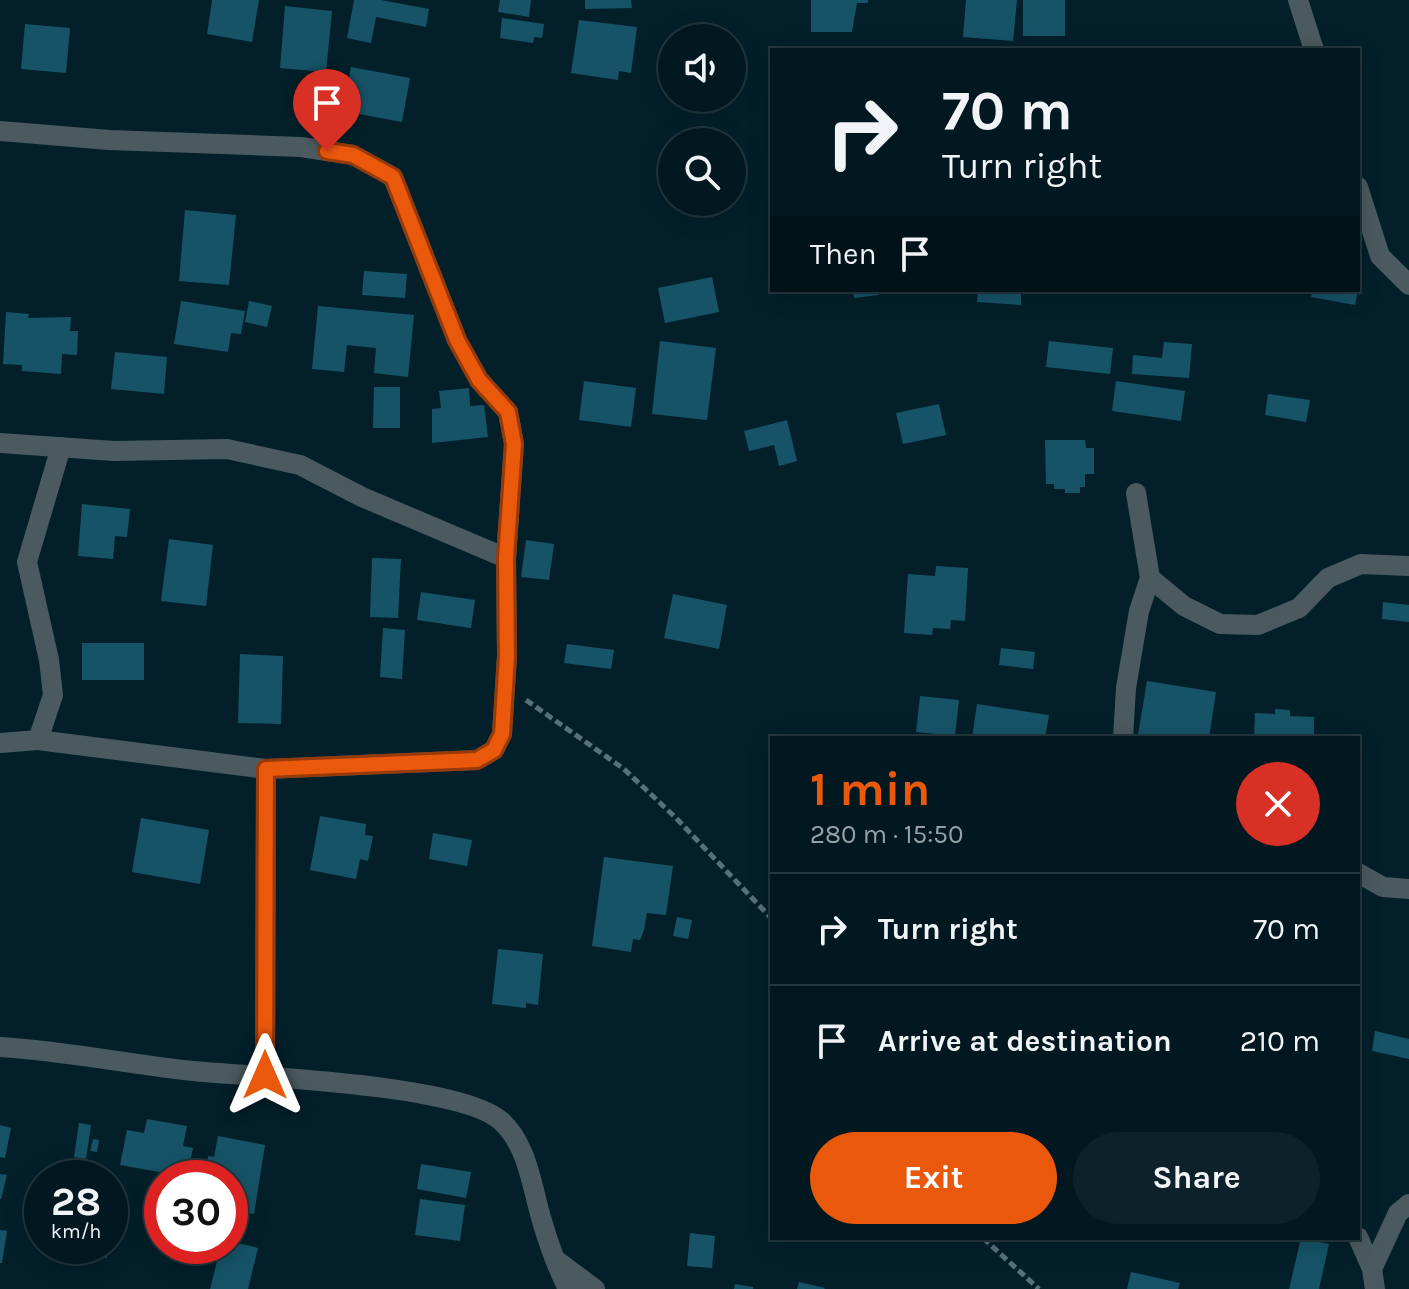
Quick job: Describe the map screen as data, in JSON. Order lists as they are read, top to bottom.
{
  "page": {
    "turn": ["70 m", "Turn right"],
    "then": "Then",
    "heading": ["1 min", "280 m · 15:50"],
    "list": [
      {
        "name": "Turn right",
        "value": "70 m"
      },
      {
        "name": "Arrive at destination",
        "value": "210 m"
      }
    ],
    "buttons": ["Exit", "Share"],
    "speed": "28 km/h",
    "limit": "30"
  }
}
